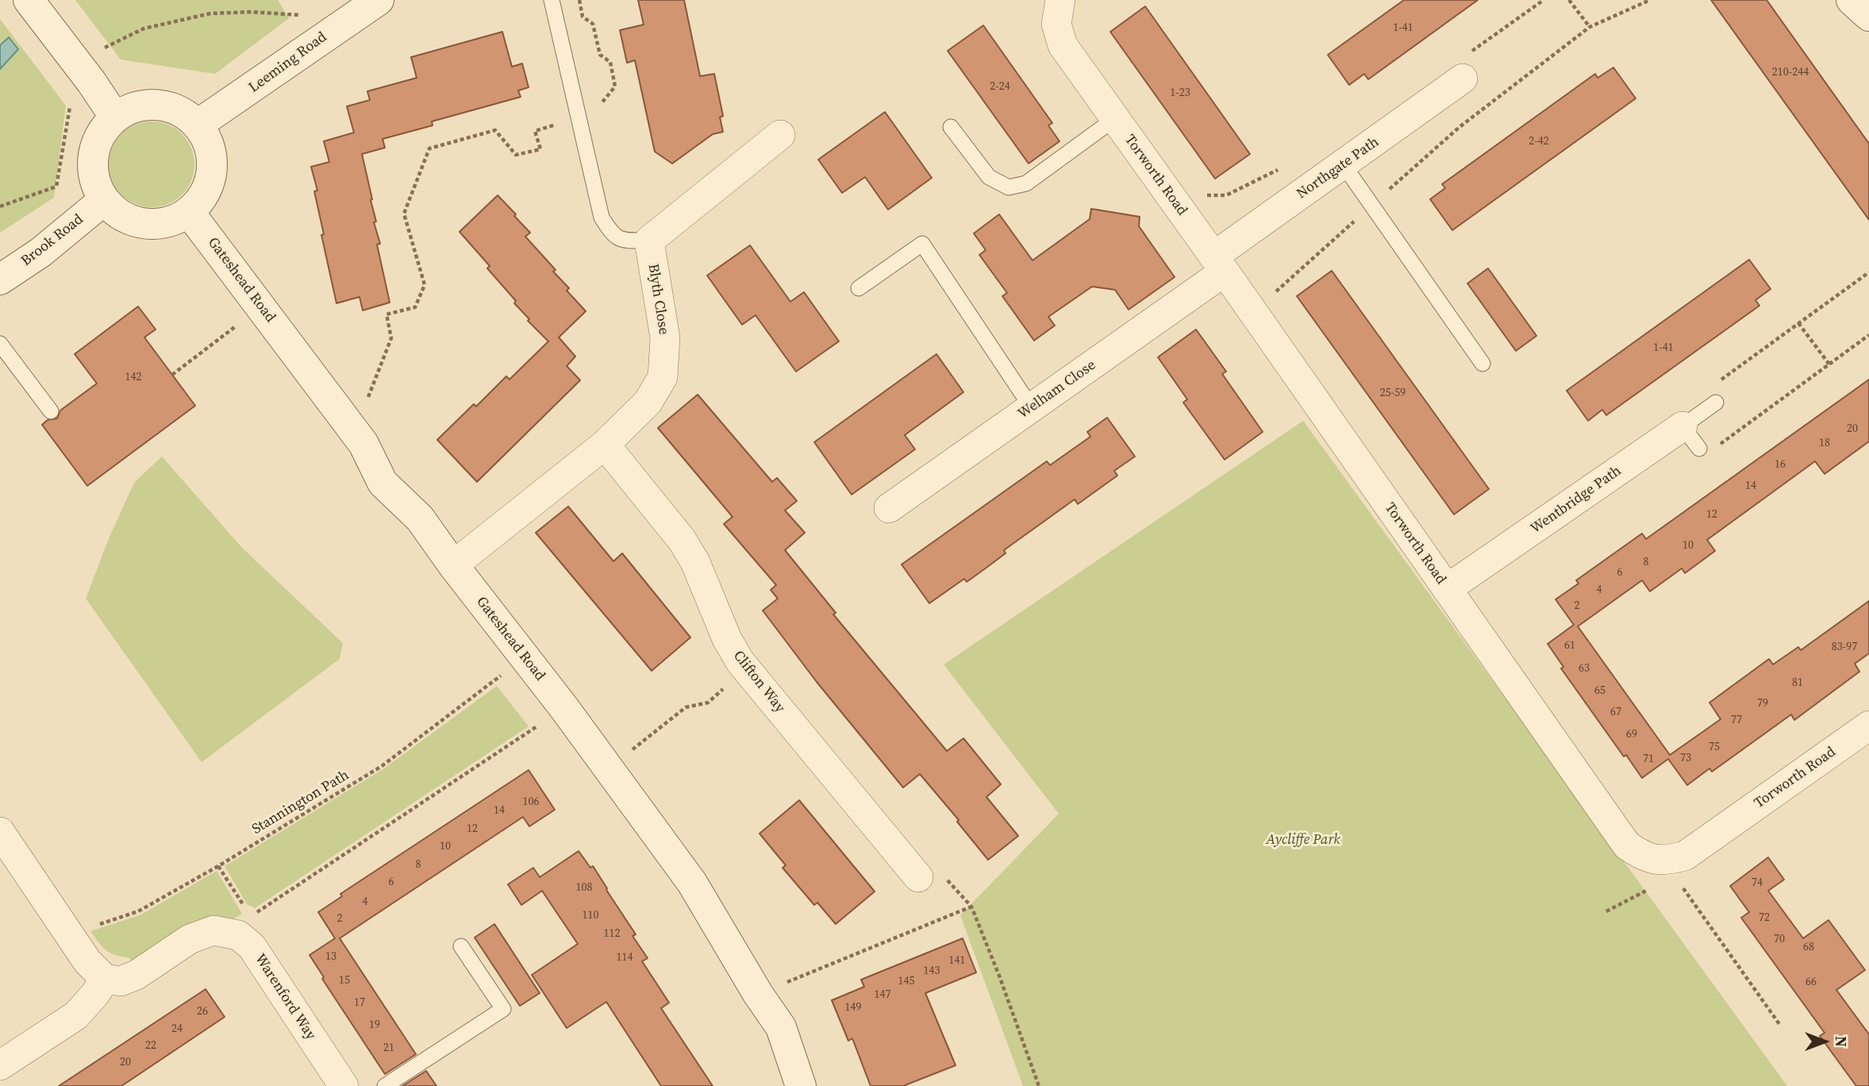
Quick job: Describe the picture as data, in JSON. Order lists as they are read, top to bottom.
{
  "streets": {
    "street": [
      "Leeming Road",
      "Northgate Path",
      "Torworth Road",
      "Brook Road",
      "Gateshead Road",
      "Blyth Close",
      "Welham Close",
      "Wentbridge Path",
      "Clifton Way",
      "Warenford Way"
    ],
    "path": ["Stannington Path"]
  },
  "crossings": [
    ["Leeming Road", "Brook Road"],
    ["Leeming Road", "Gateshead Road"],
    ["Northgate Path", "Torworth Road"],
    ["Northgate Path", "Welham Close"],
    ["Torworth Road", "Welham Close"],
    ["Torworth Road", "Wentbridge Path"],
    ["Brook Road", "Gateshead Road"],
    ["Gateshead Road", "Blyth Close"],
    ["Gateshead Road", "Stannington Path"],
    ["Blyth Close", "Clifton Way"]
  ],
  "parks": ["Aycliffe Park"],
  "house_numbers": [
    "1-41",
    "210-244",
    "2-24",
    "1-23",
    "2-42",
    "1-41",
    "142",
    "25-59",
    "20",
    "18",
    "16",
    "14",
    "12",
    "10",
    "8",
    "6",
    "4",
    "2",
    "61",
    "83-97",
    "63",
    "81",
    "65",
    "79",
    "67",
    "77",
    "69",
    "75",
    "73",
    "71",
    "106",
    "14",
    "12",
    "10",
    "8",
    "6",
    "74",
    "108",
    "4",
    "110",
    "72",
    "2",
    "112",
    "70",
    "68",
    "13",
    "114",
    "141",
    "143",
    "15",
    "145",
    "66",
    "147",
    "17",
    "149",
    "26",
    "19",
    "24",
    "22",
    "21",
    "20"
  ],
  "north": "right"
}
